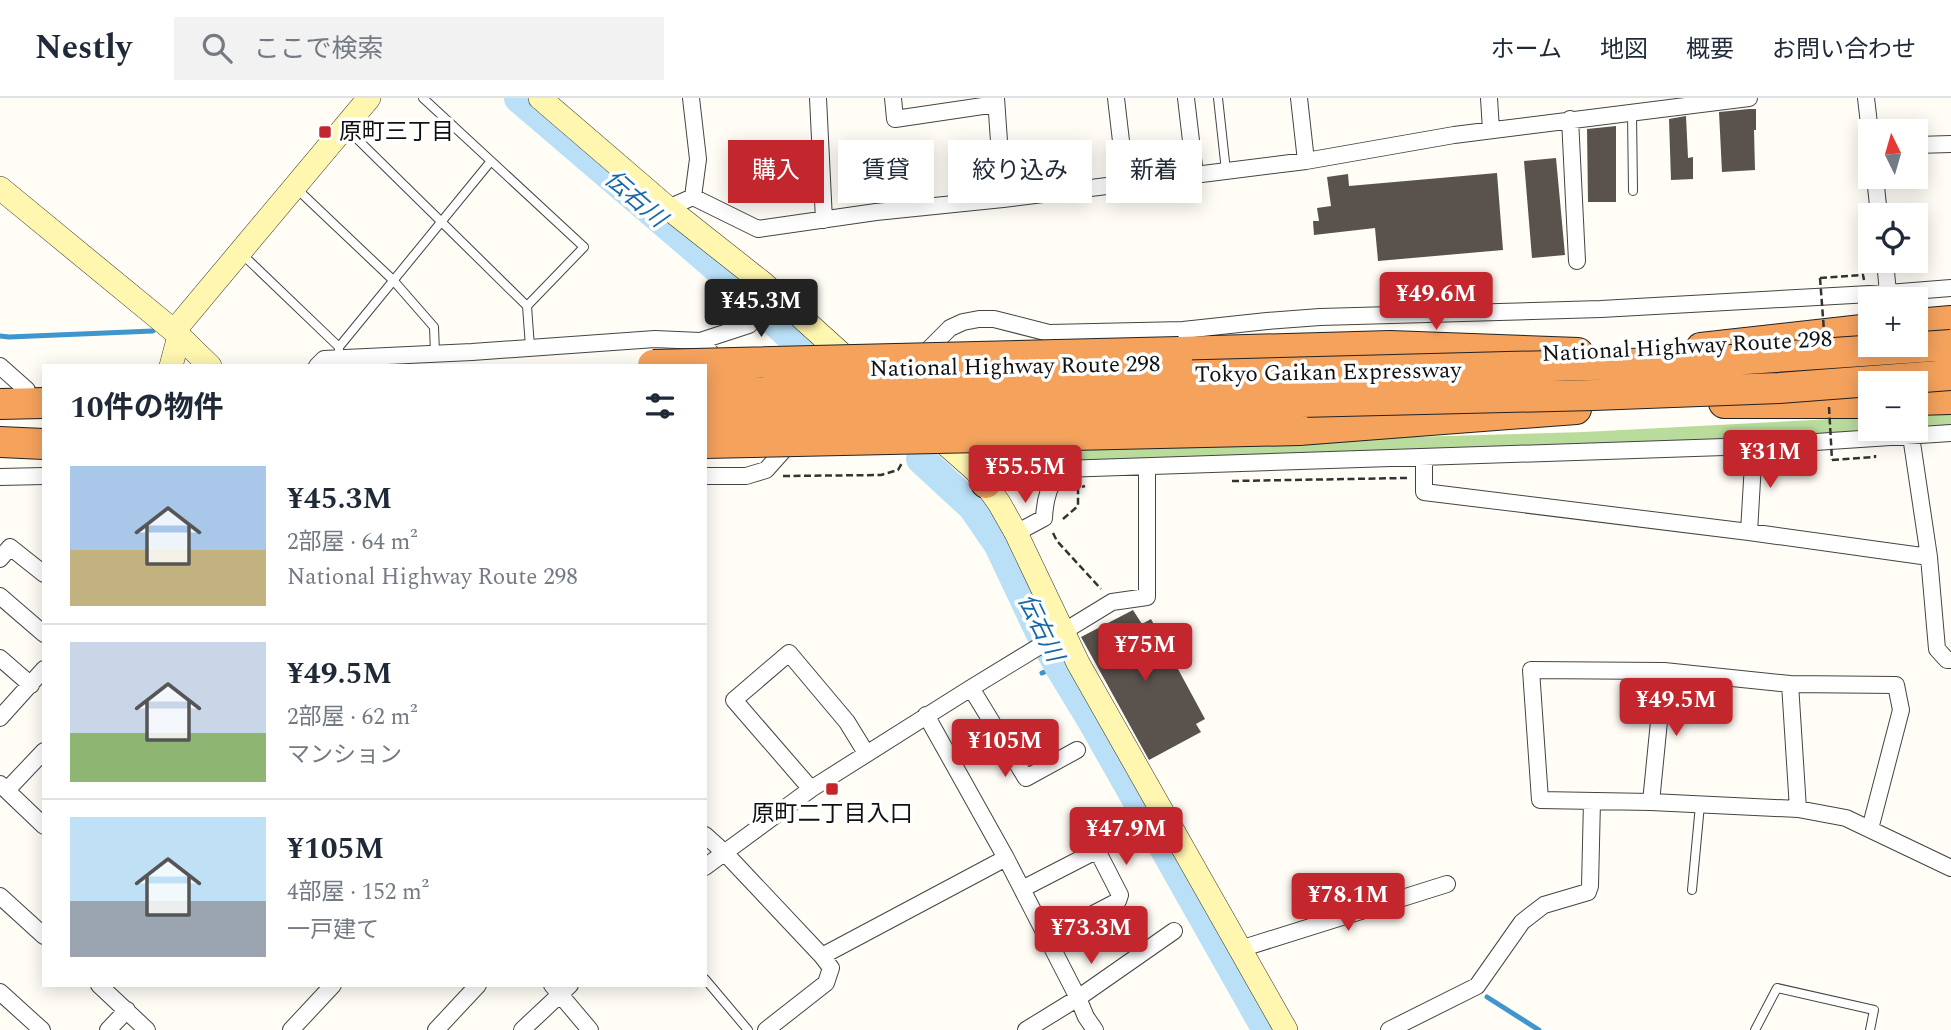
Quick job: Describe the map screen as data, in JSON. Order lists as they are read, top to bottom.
{
  "streets": {
    "highway": ["National Highway Route 298", "Tokyo Gaikan Expressway"]
  },
  "crossings": [
    ["National Highway Route 298", "Tokyo Gaikan Expressway"]
  ],
  "water": ["伝右川"],
  "places": {
    "transit": ["原町三丁目", "原町二丁目入口"]
  },
  "north": "top",
  "page": {
    "header": "Nestly",
    "search": "ここで検索",
    "nav": [
      "ホーム",
      "地図",
      "概要",
      "お問い合わせ"
    ],
    "map_buttons": ["+", "−"],
    "chip": [
      "購入",
      "賃貸",
      "絞り込み",
      "新着"
    ],
    "price": [
      "¥49.6M",
      "¥45.3M",
      "¥31M",
      "¥55.5M",
      "¥75M",
      "¥49.5M",
      "¥105M",
      "¥47.9M",
      "¥78.1M",
      "¥73.3M"
    ],
    "heading": "10件の物件",
    "list": [
      {
        "name": "¥45.3M",
        "note": "2部屋 · 64 m² · National Highway Route 298"
      },
      {
        "name": "¥49.5M",
        "note": "2部屋 · 62 m² · マンション"
      },
      {
        "name": "¥105M",
        "note": "4部屋 · 152 m² · 一戸建て"
      }
    ]
  }
}
